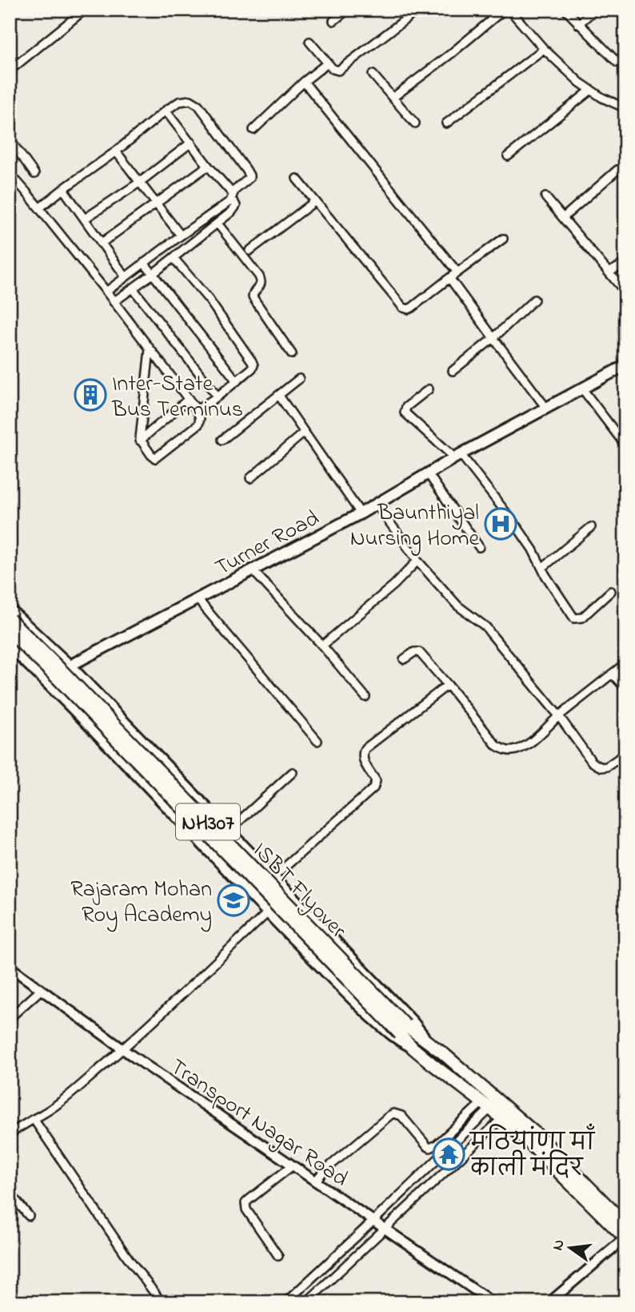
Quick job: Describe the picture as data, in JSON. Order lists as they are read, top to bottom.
{
  "streets": {
    "highway": ["NH307", "ISBT Flyover"],
    "main road": ["Turner Road"],
    "street": ["Transport Nagar Road"]
  },
  "crossings": [
    ["NH307", "ISBT Flyover"]
  ],
  "places": {
    "building": ["Inter-State Bus Terminus"],
    "hospital": ["Baunthiyal Nursing Home"],
    "school or university": ["Rajaram Mohan Roy Academy"],
    "temple": ["मठियांणा माँ काली मंदिर"]
  },
  "north": "left"
}
